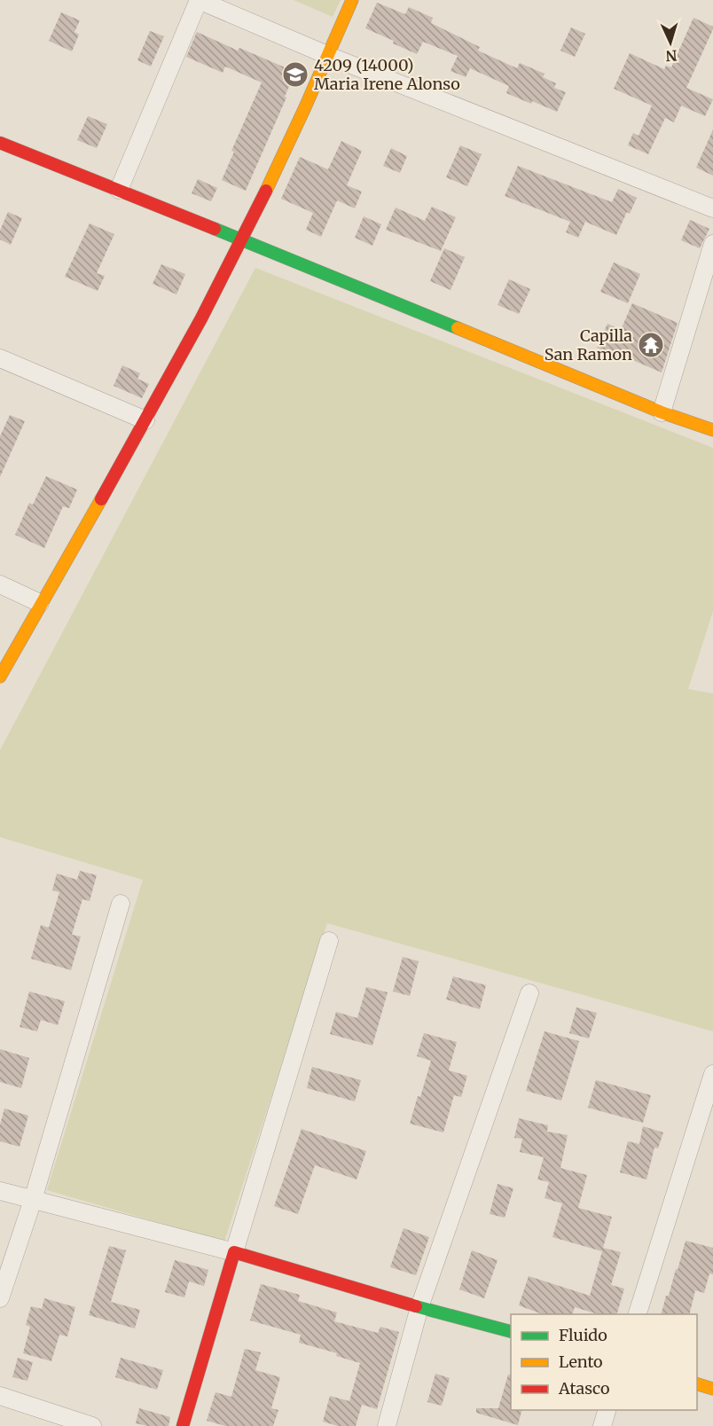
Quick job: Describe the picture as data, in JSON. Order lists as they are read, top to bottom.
{
  "places": {
    "school or university": ["4209 (14000) Maria Irene Alonso"],
    "temple": ["Capilla San Ramon"]
  },
  "legend": ["Fluido", "Lento", "Atasco"],
  "north": "bottom"
}
